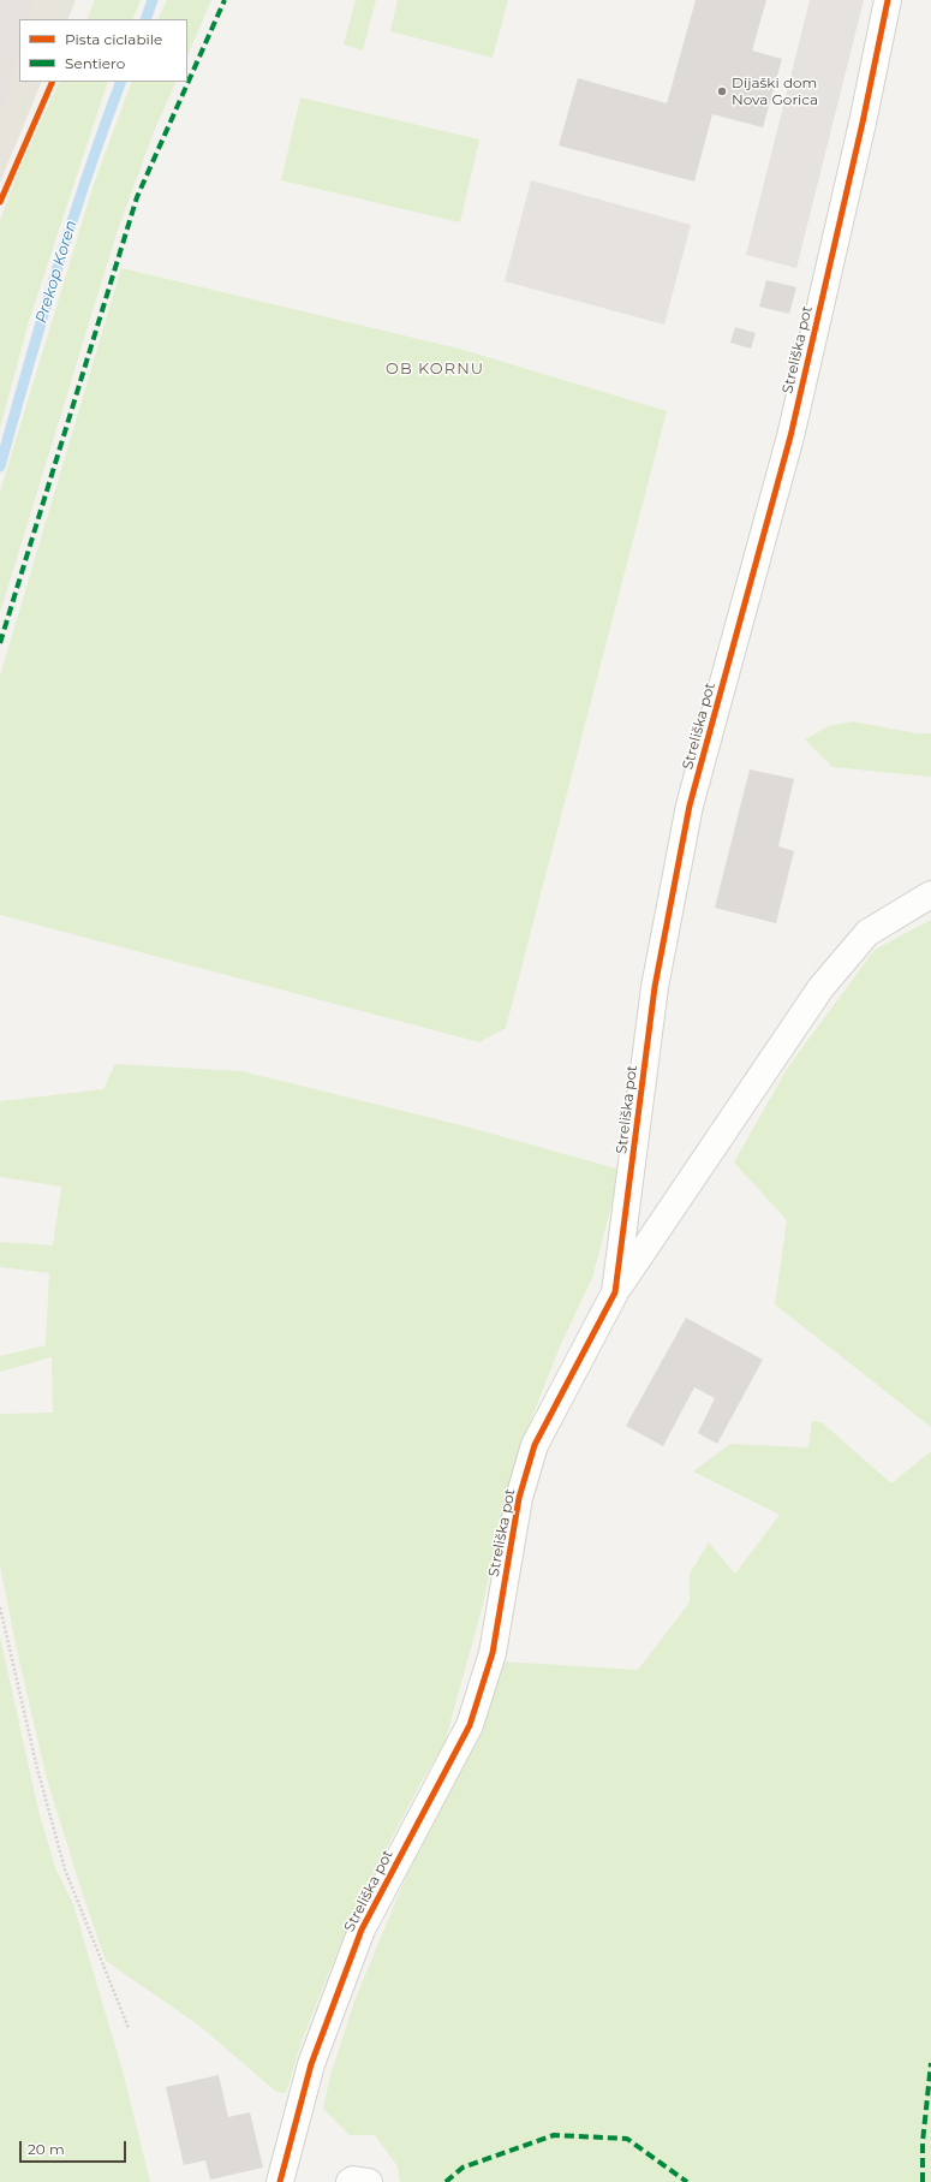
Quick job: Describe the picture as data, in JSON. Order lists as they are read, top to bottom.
{
  "streets": {
    "street": ["Streliška pot"]
  },
  "districts": ["OB KORNU"],
  "water": ["Prekop Koren"],
  "places": ["Dijaški dom Nova Gorica"],
  "legend": ["Pista ciclabile", "Sentiero"],
  "scale_bar": "20 m"
}
